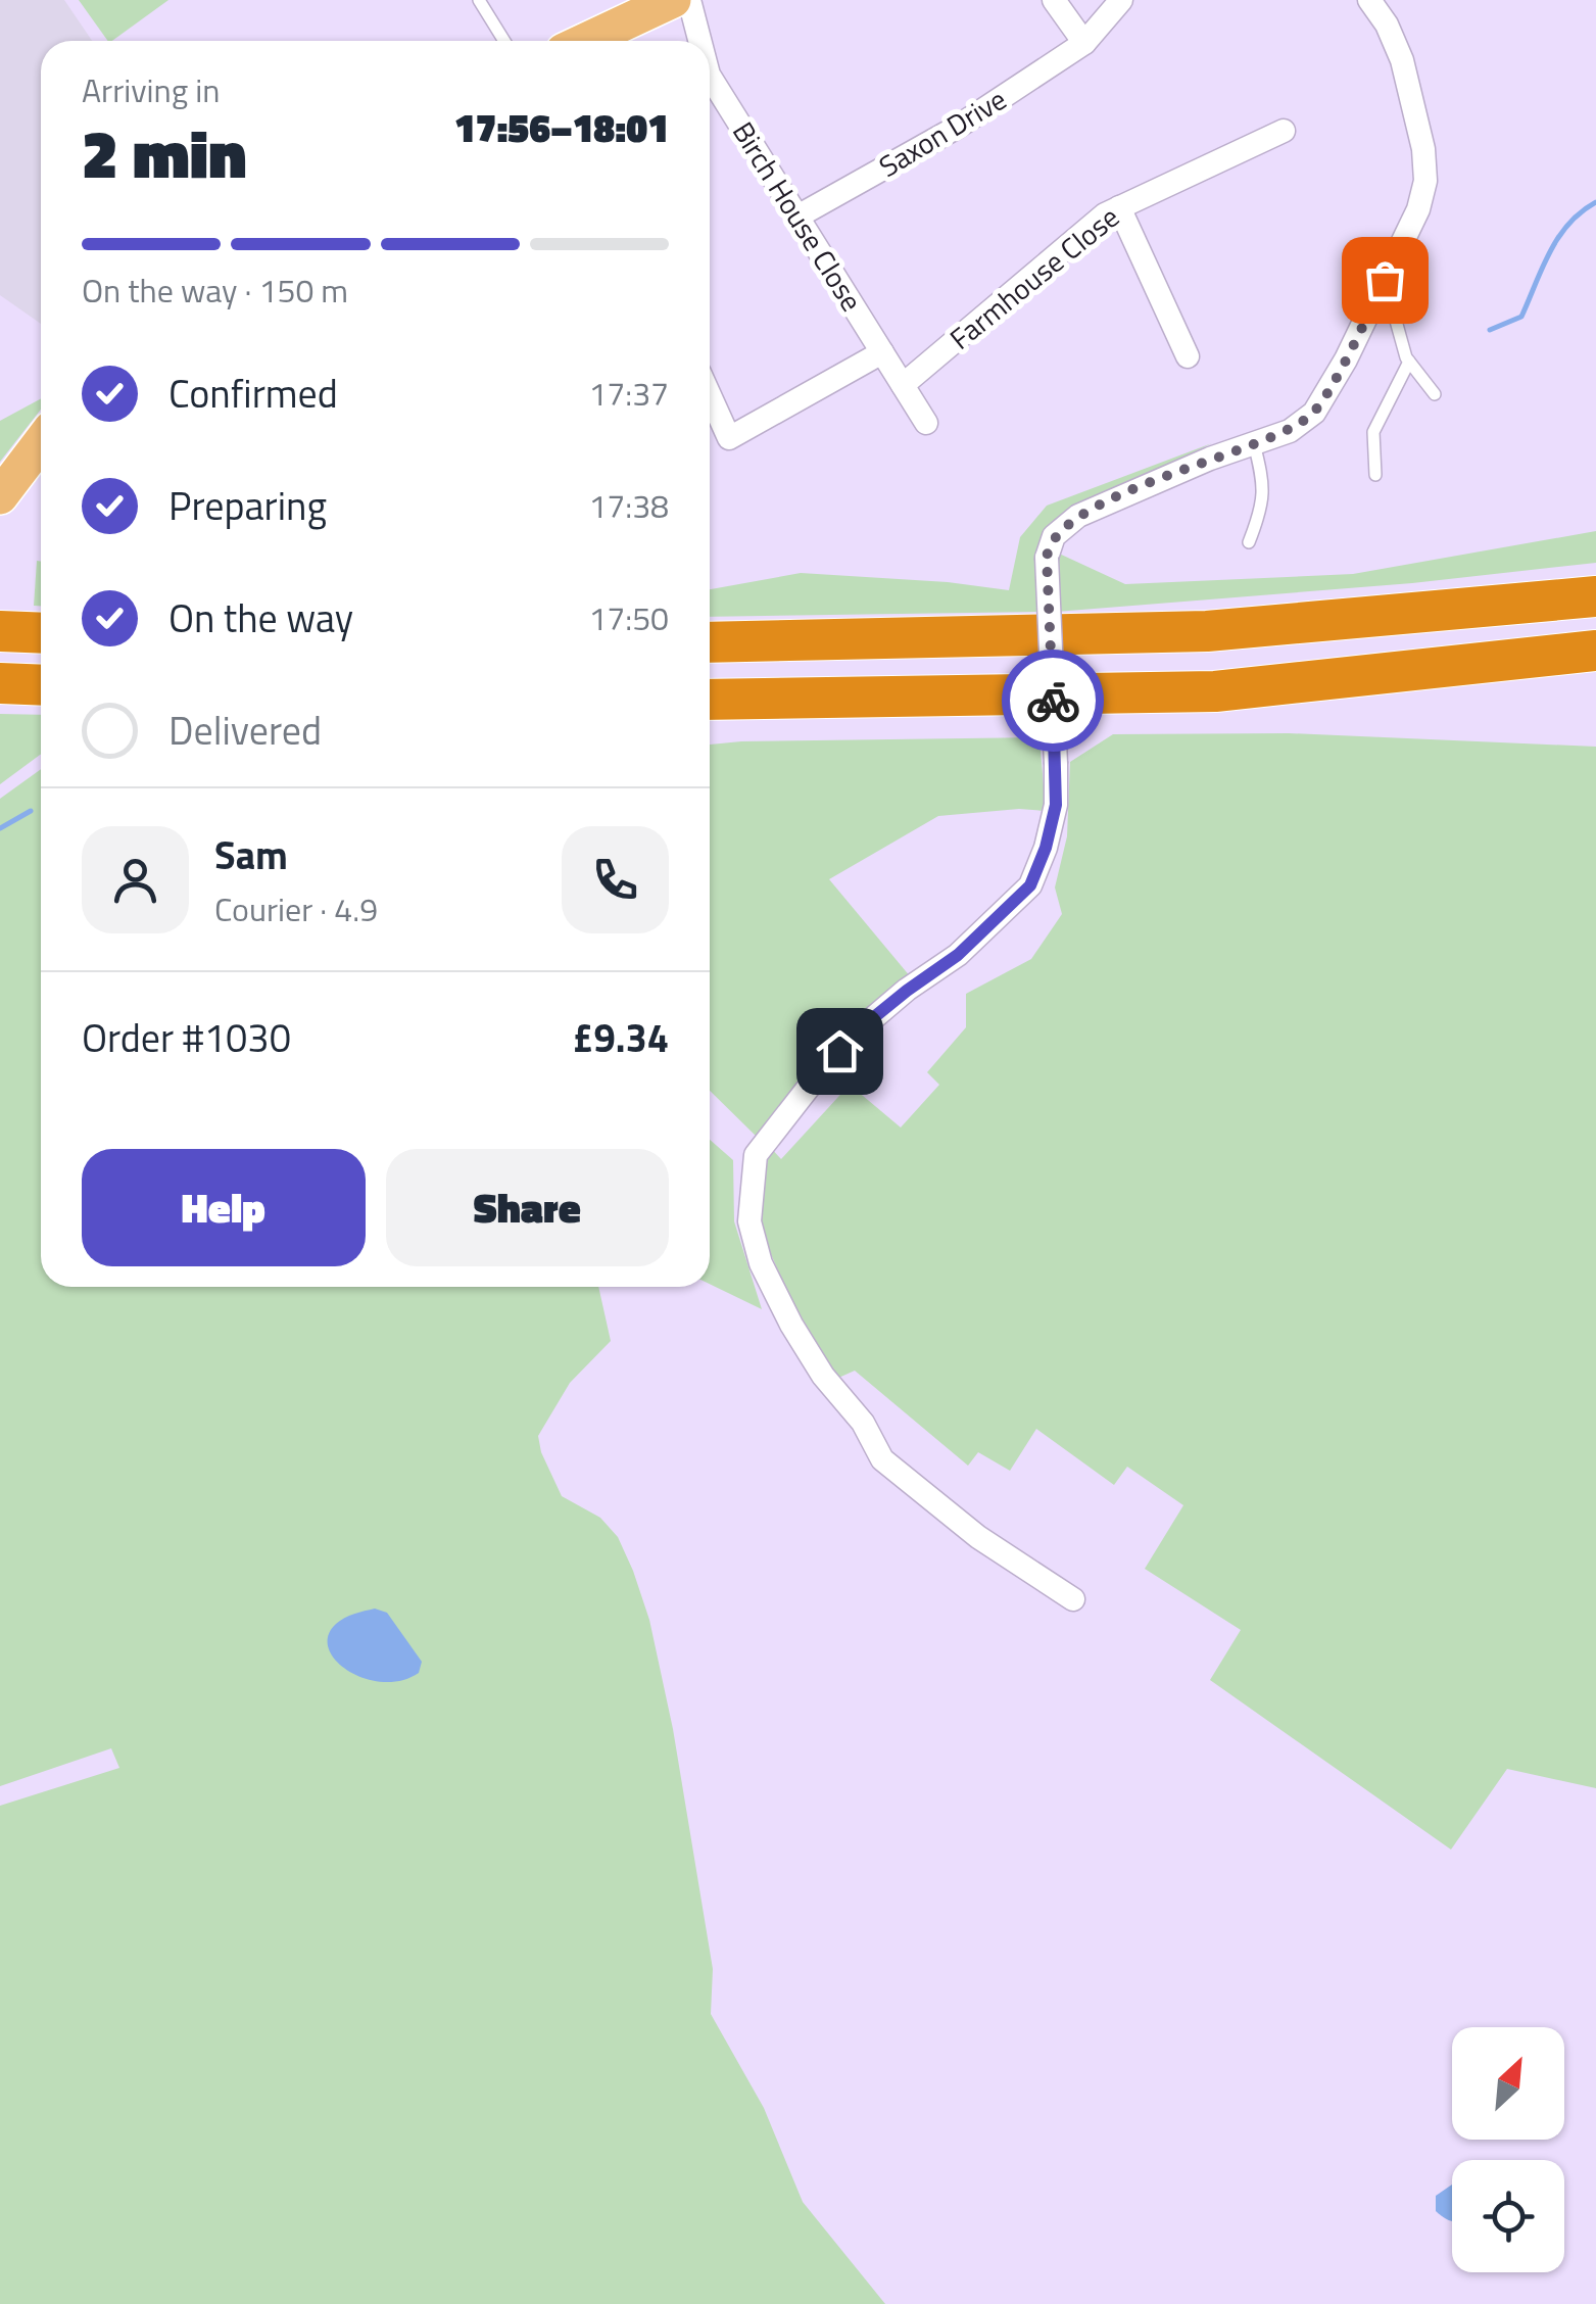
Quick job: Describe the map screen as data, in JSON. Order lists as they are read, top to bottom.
{
  "streets": {
    "street": ["Saxon Drive", "Birch House Close", "Farmhouse Close"]
  },
  "crossings": [
    ["Saxon Drive", "Birch House Close"],
    ["Birch House Close", "Farmhouse Close"]
  ],
  "north": "top right",
  "page": {
    "heading": ["2 min", "Arriving in", "17:56–18:01"],
    "panel": [
      "Sam",
      "Courier · 4.9",
      "Order #1030",
      "£9.34"
    ],
    "bar": "On the way · 150 m",
    "list": [
      ["Confirmed", "17:37"],
      ["Preparing", "17:38"],
      ["On the way", "17:50"],
      "Delivered"
    ],
    "buttons": ["Help", "Share"]
  }
}
